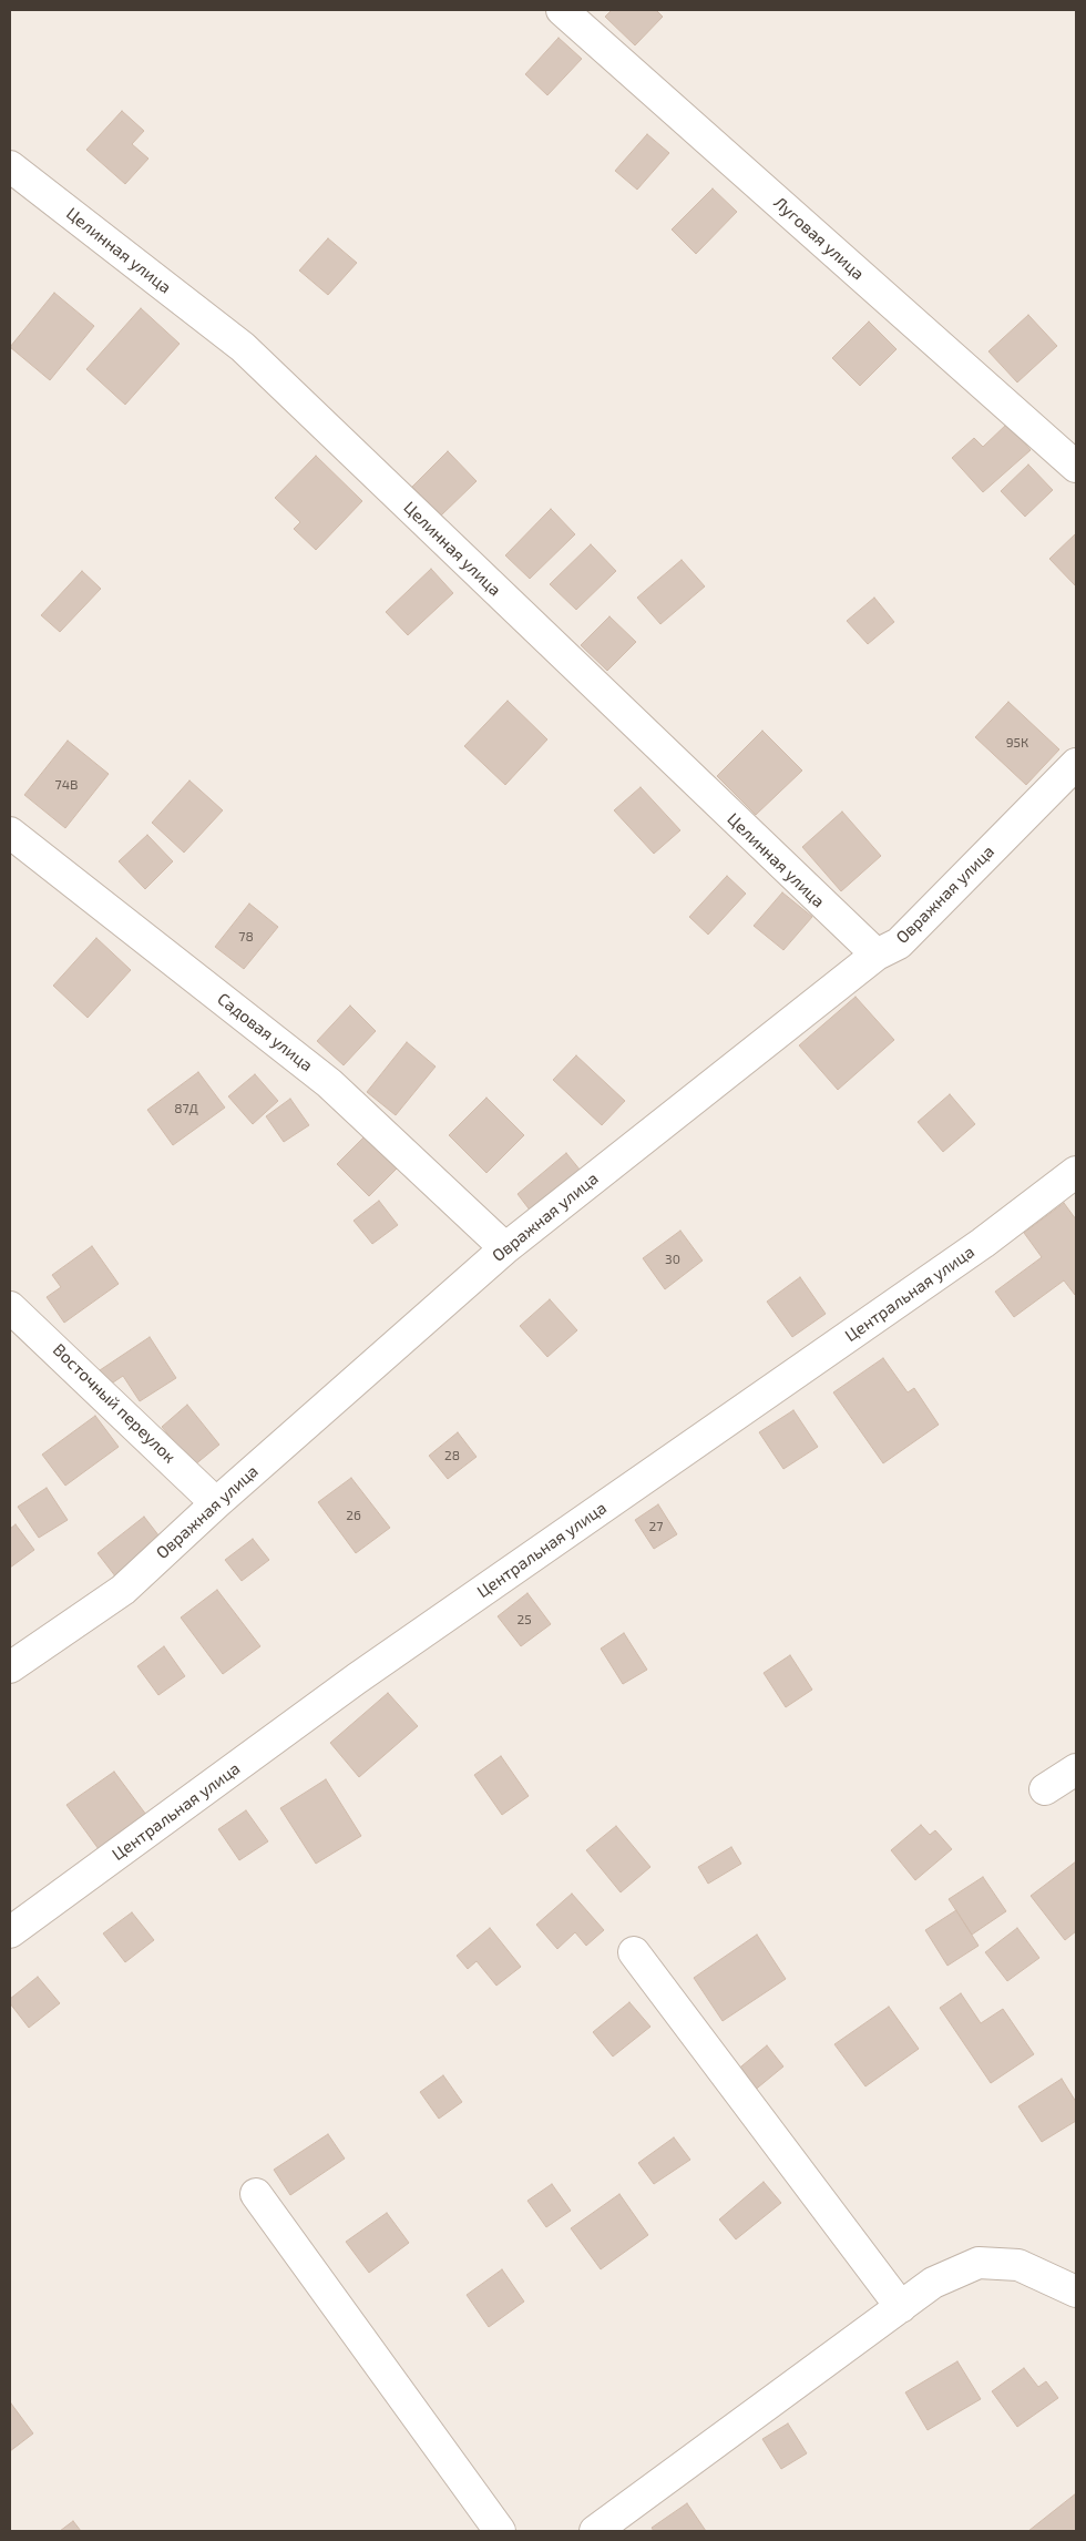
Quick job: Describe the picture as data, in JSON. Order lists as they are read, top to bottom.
{
  "streets": {
    "street": [
      "Луговая улица",
      "Целинная улица",
      "Овражная улица",
      "Садовая улица",
      "Центральная улица",
      "Восточный переулок"
    ]
  },
  "crossings": [
    ["Целинная улица", "Овражная улица"],
    ["Овражная улица", "Садовая улица"],
    ["Овражная улица", "Восточный переулок"]
  ],
  "house_numbers": [
    "95К",
    "74В",
    "78",
    "87Д",
    "30",
    "28",
    "26",
    "27",
    "25"
  ]
}
